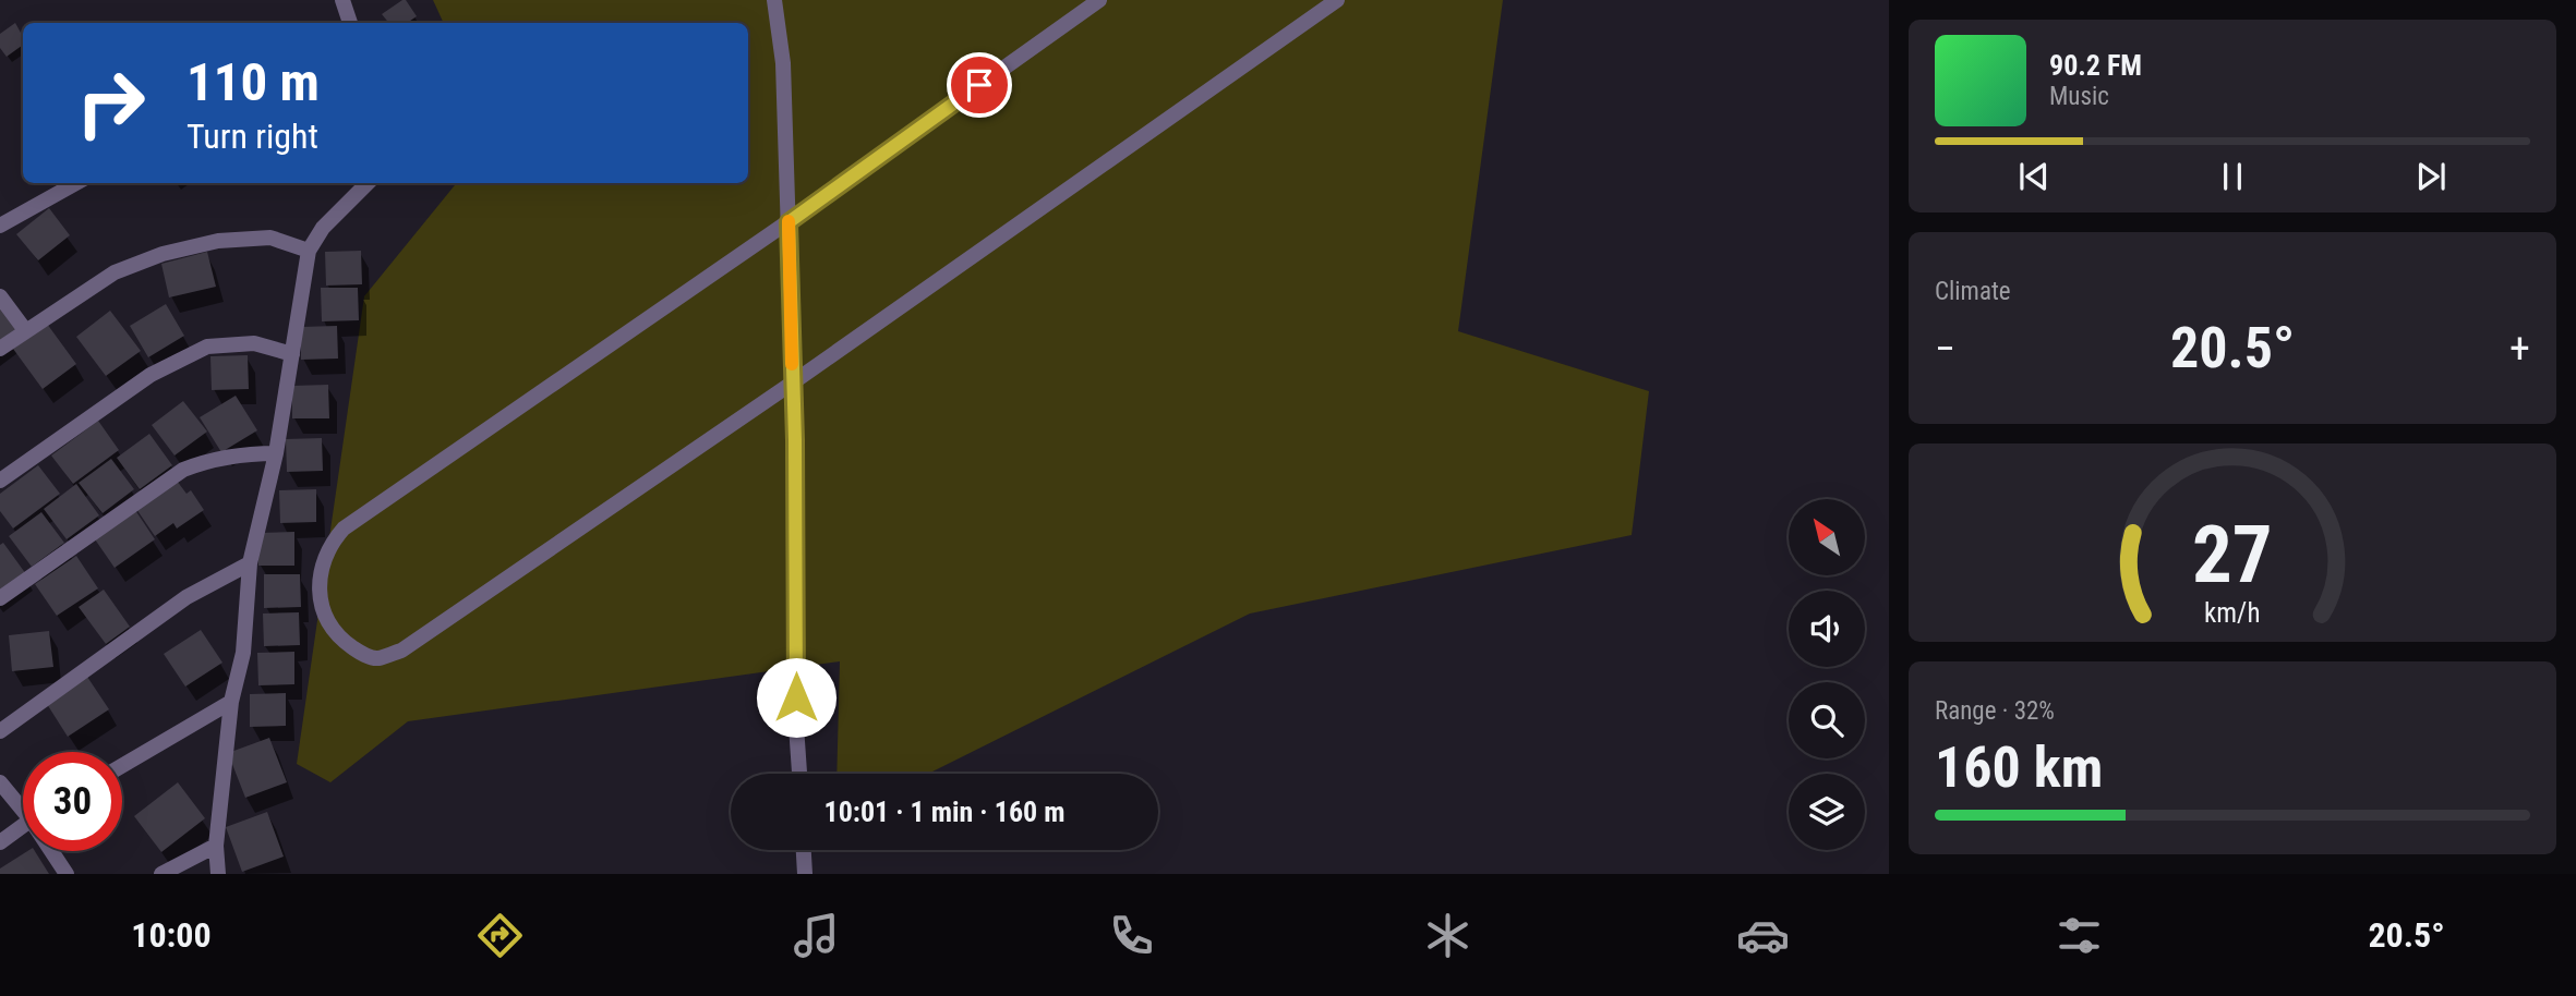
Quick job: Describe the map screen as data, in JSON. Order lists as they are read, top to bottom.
{
  "north": "top left",
  "page": {
    "turn": ["110 m", "Turn right"],
    "song": ["90.2 FM", "Music"],
    "tile": [
      "Climate",
      ["Range · 32%", "160 km"]
    ],
    "heat": ["−", "20.5°", "+"],
    "limit": "30",
    "trip": "10:01 · 1 min · 160 m",
    "tabs": ["10:00", "20.5°"],
    "gauge": ["27", "km/h"]
  }
}
